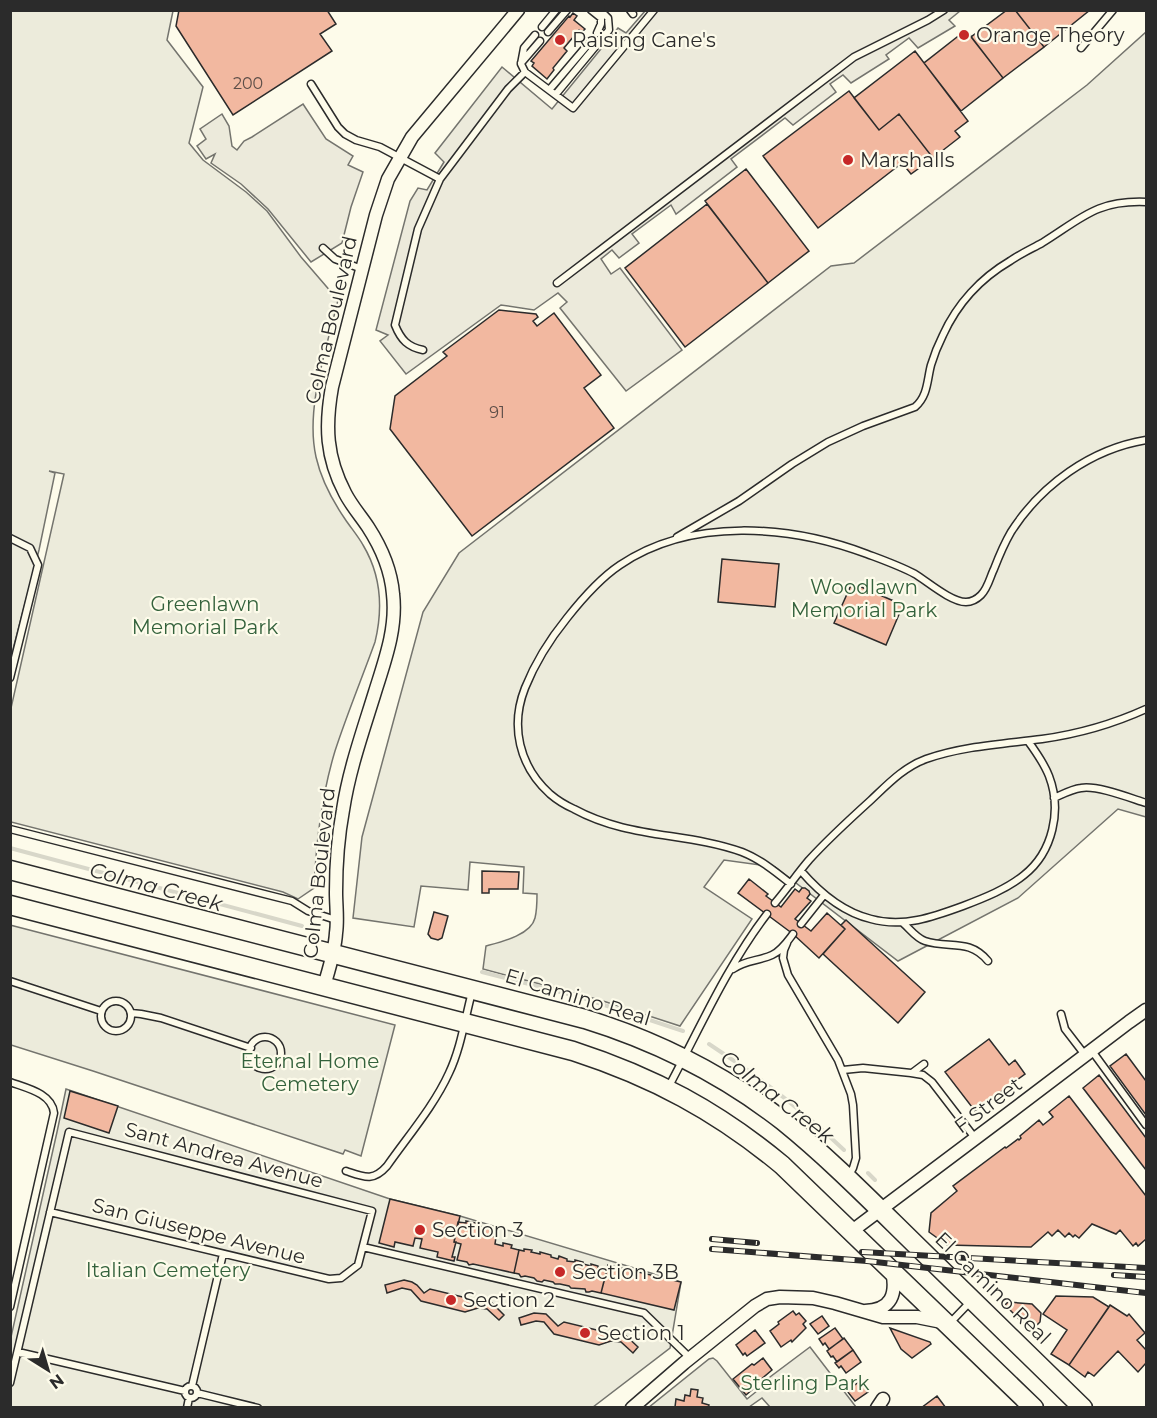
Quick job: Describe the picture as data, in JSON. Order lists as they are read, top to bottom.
{
  "streets": {
    "main road": ["El Camino Real"],
    "street": ["Colma Boulevard", "F Street"],
    "lane": ["Sant Andrea Avenue", "San Giuseppe Avenue"]
  },
  "crossings": [
    ["Colma Boulevard", "El Camino Real"],
    ["El Camino Real", "F Street"],
    ["Sant Andrea Avenue", "San Giuseppe Avenue"]
  ],
  "water": ["Colma Creek"],
  "parks": [
    "Woodlawn Memorial Park",
    "Greenlawn Memorial Park",
    "Eternal Home Cemetery",
    "Italian Cemetery",
    "Sterling Park"
  ],
  "places": [
    "Orange Theory",
    "Raising Cane's",
    "Marshalls",
    "Section 3",
    "Section 3B",
    "Section 2",
    "Section 1"
  ],
  "house_numbers": ["200", "91"],
  "north": "bottom right"
}
